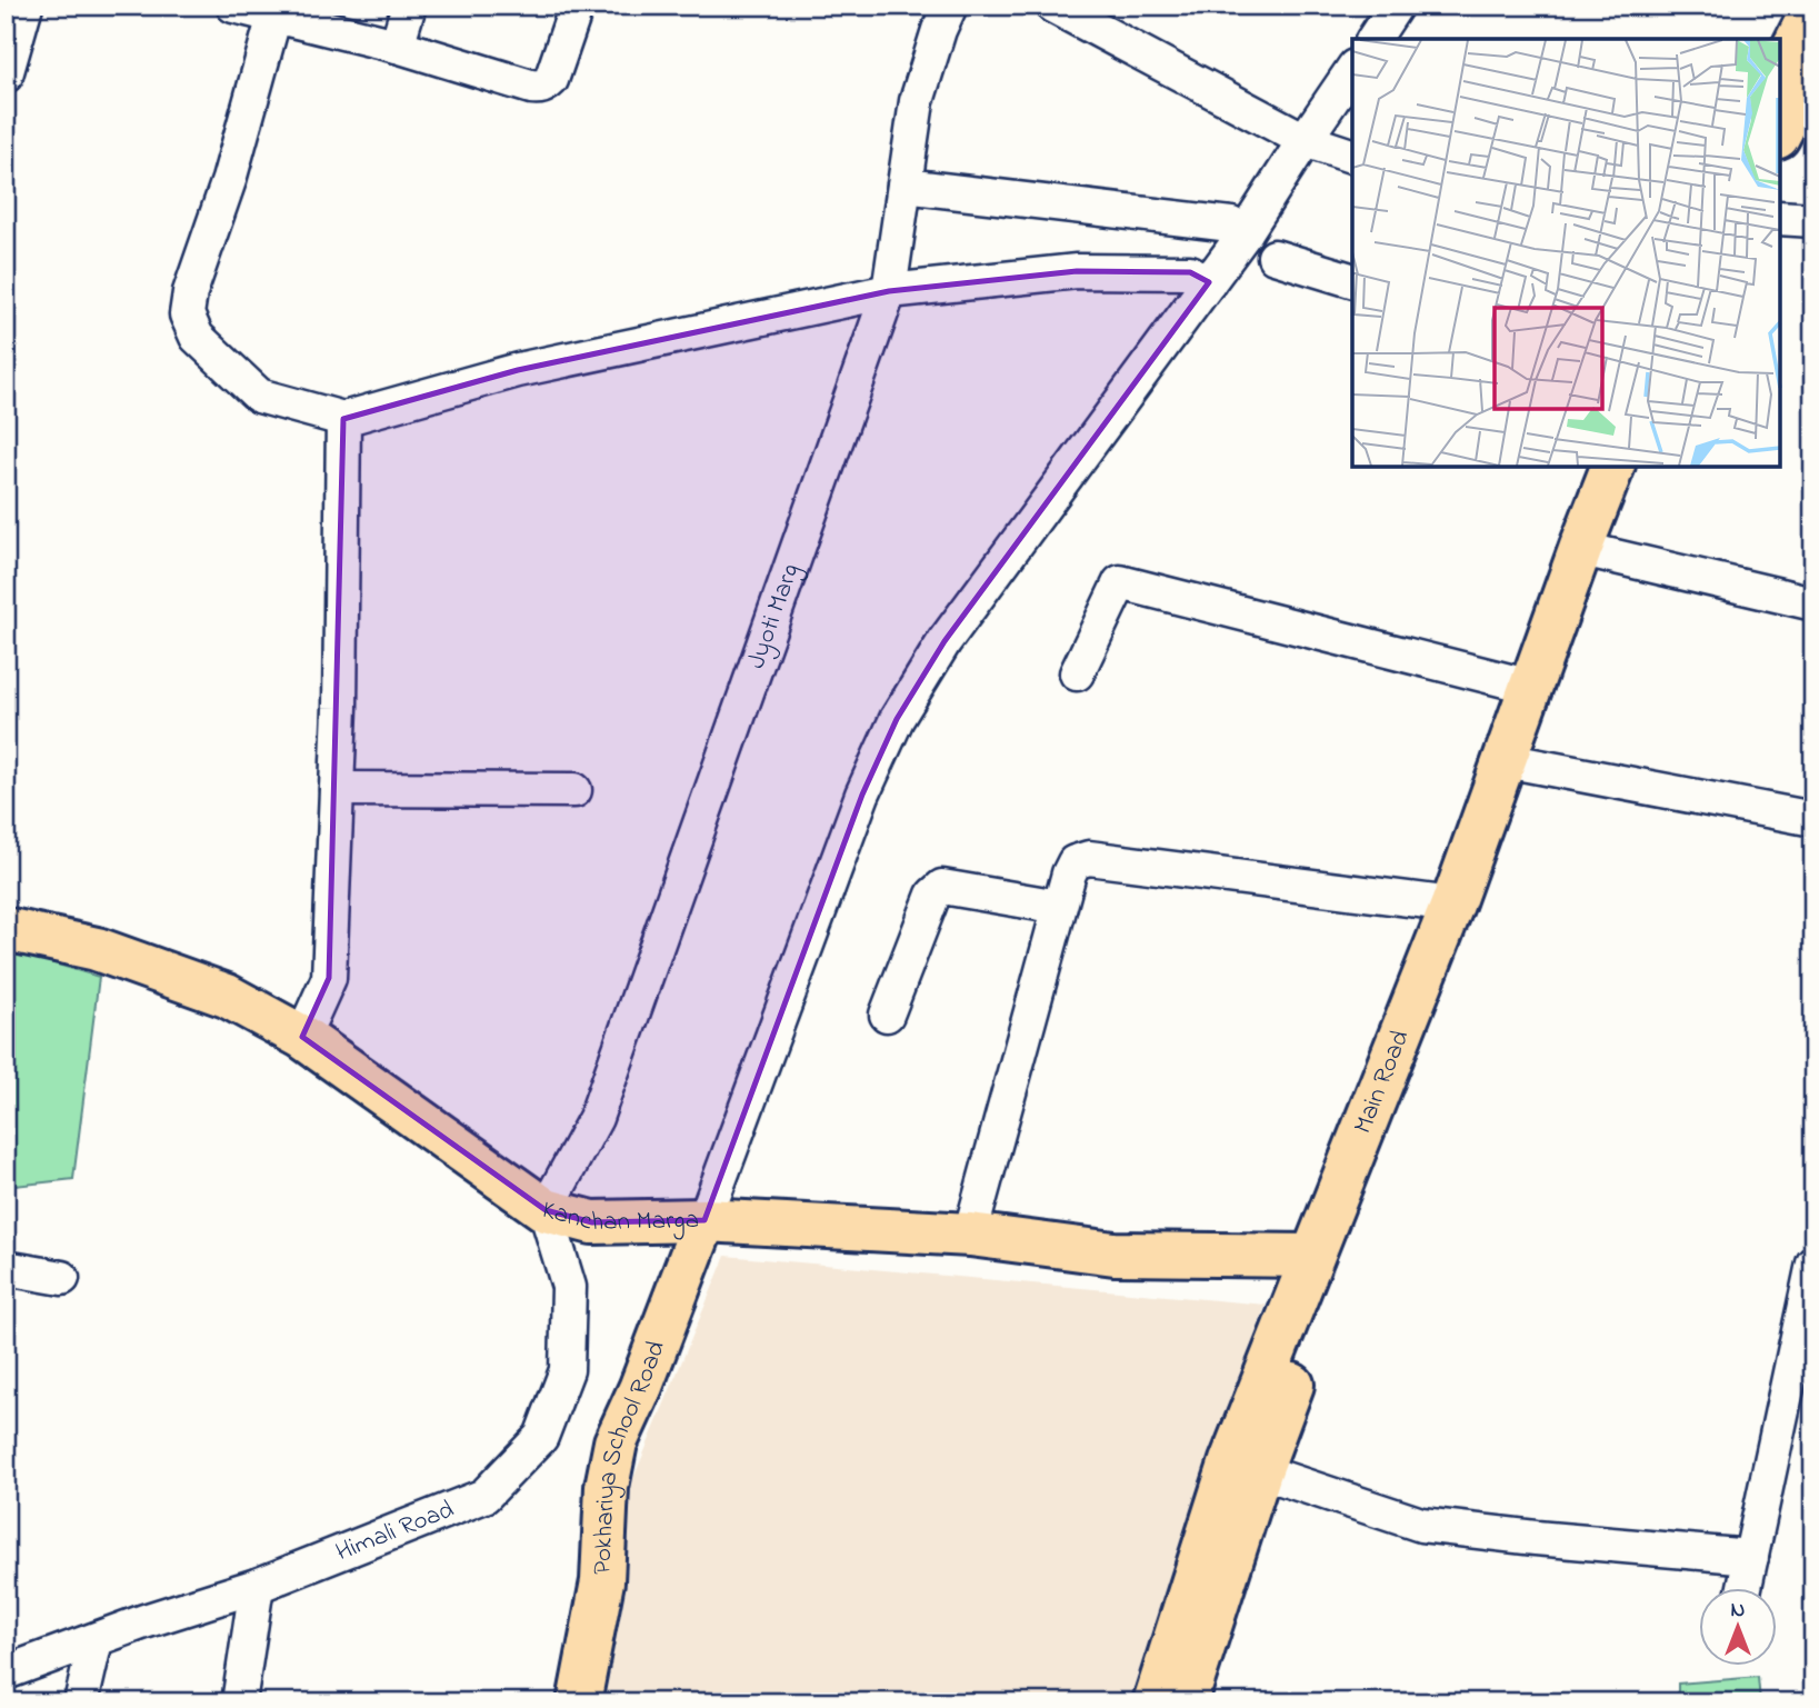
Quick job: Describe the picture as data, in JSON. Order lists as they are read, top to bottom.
{
  "streets": {
    "main road": ["Main Road", "Kanchan Marga", "Pokhariya School Road"],
    "street": ["Jyoti Marg", "Himali Road"]
  },
  "crossings": [
    ["Jyoti Marg", "Kanchan Marga"],
    ["Jyoti Marg", "Himali Road"],
    ["Main Road", "Kanchan Marga"],
    ["Kanchan Marga", "Pokhariya School Road"],
    ["Kanchan Marga", "Himali Road"]
  ],
  "north": "top"
}
